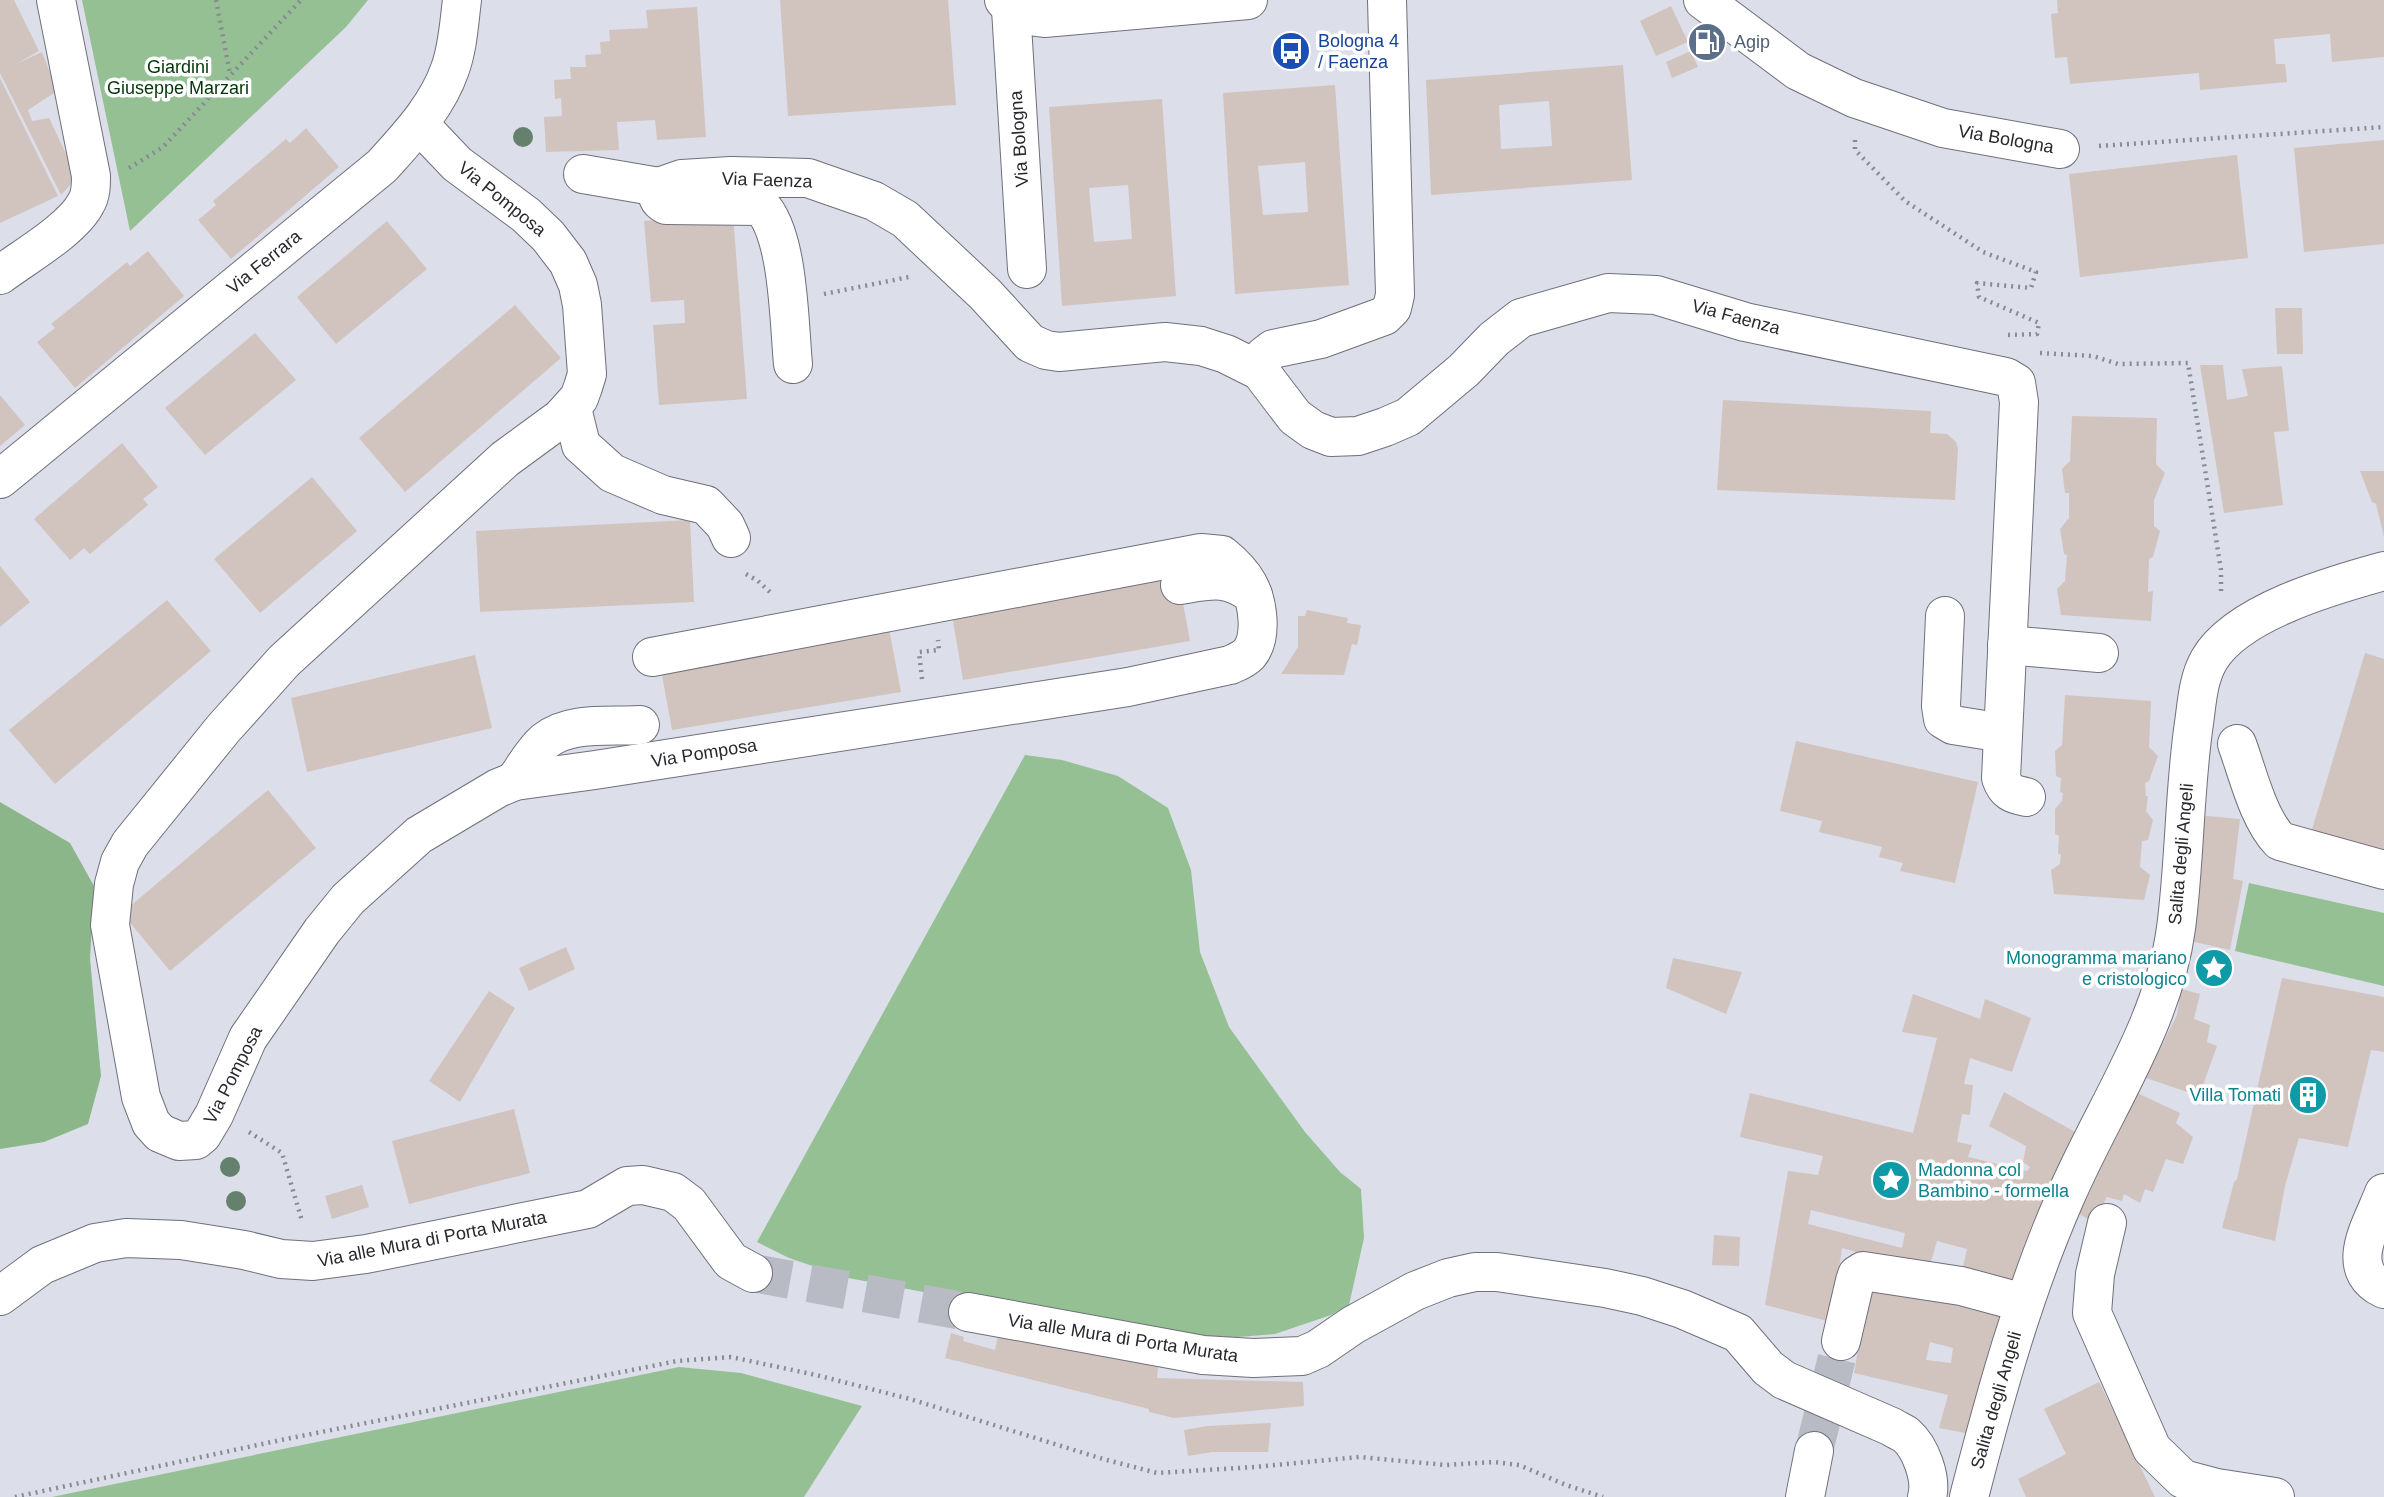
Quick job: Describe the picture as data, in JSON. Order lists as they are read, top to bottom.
{
  "streets": {
    "street": [
      "Via Bologna",
      "Via Faenza",
      "Via Pomposa",
      "Via Ferrara",
      "Salita degli Angeli",
      "Via alle Mura di Porta Murata"
    ]
  },
  "crossings": [
    ["Via Pomposa", "Via Ferrara"]
  ],
  "parks": ["Giardini Giuseppe Marzari"],
  "places": {
    "fuel station": ["Agip"],
    "bus stop": ["Bologna 4 / Faenza"],
    "place": ["Monogramma mariano e cristologico", "Madonna col Bambino - formella"],
    "building": ["Villa Tomati"]
  }
}
